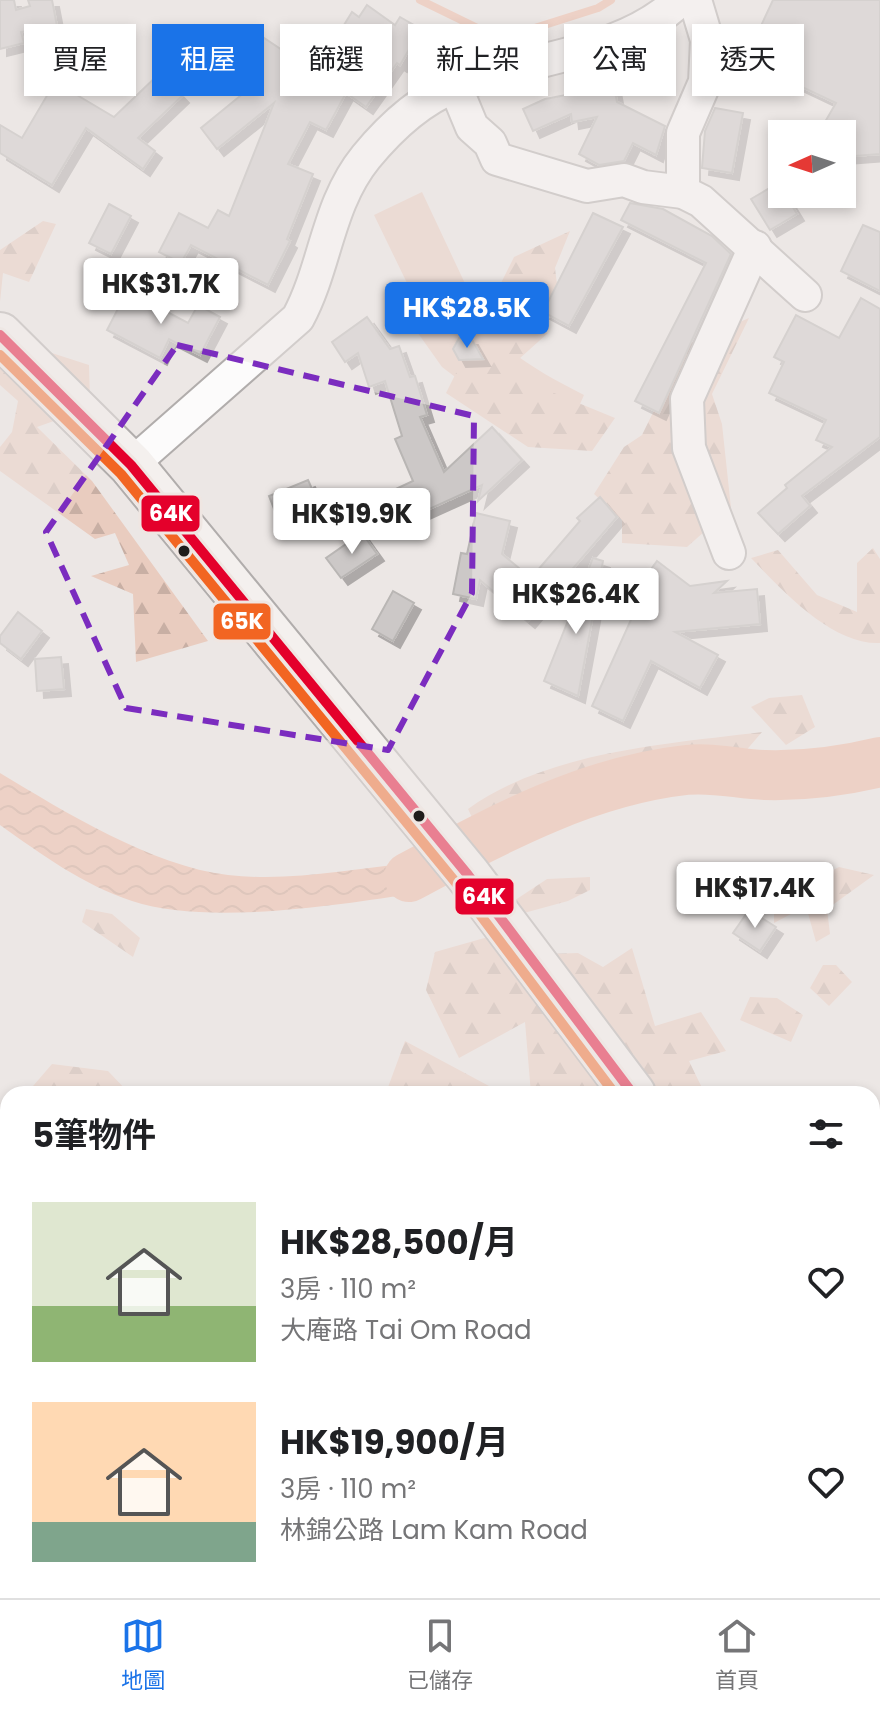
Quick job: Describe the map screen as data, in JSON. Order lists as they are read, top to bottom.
{
  "lines": ["transit line 64K", "transit line 65K"],
  "north": "left",
  "page": {
    "chip": [
      "買屋",
      "租屋",
      "篩選",
      "新上架",
      "公寓",
      "透天"
    ],
    "price": [
      "HK$31.7K",
      "HK$28.5K",
      "HK$19.9K",
      "HK$26.4K",
      "HK$17.4K"
    ],
    "heading": "5筆物件",
    "list": [
      {
        "name": "HK$28,500/月",
        "note": "3房 · 110 m² · 大庵路 Tai Om Road"
      },
      {
        "name": "HK$19,900/月",
        "note": "3房 · 110 m² · 林錦公路 Lam Kam Road"
      }
    ],
    "tabs": ["地圖", "已儲存", "首頁"]
  }
}
